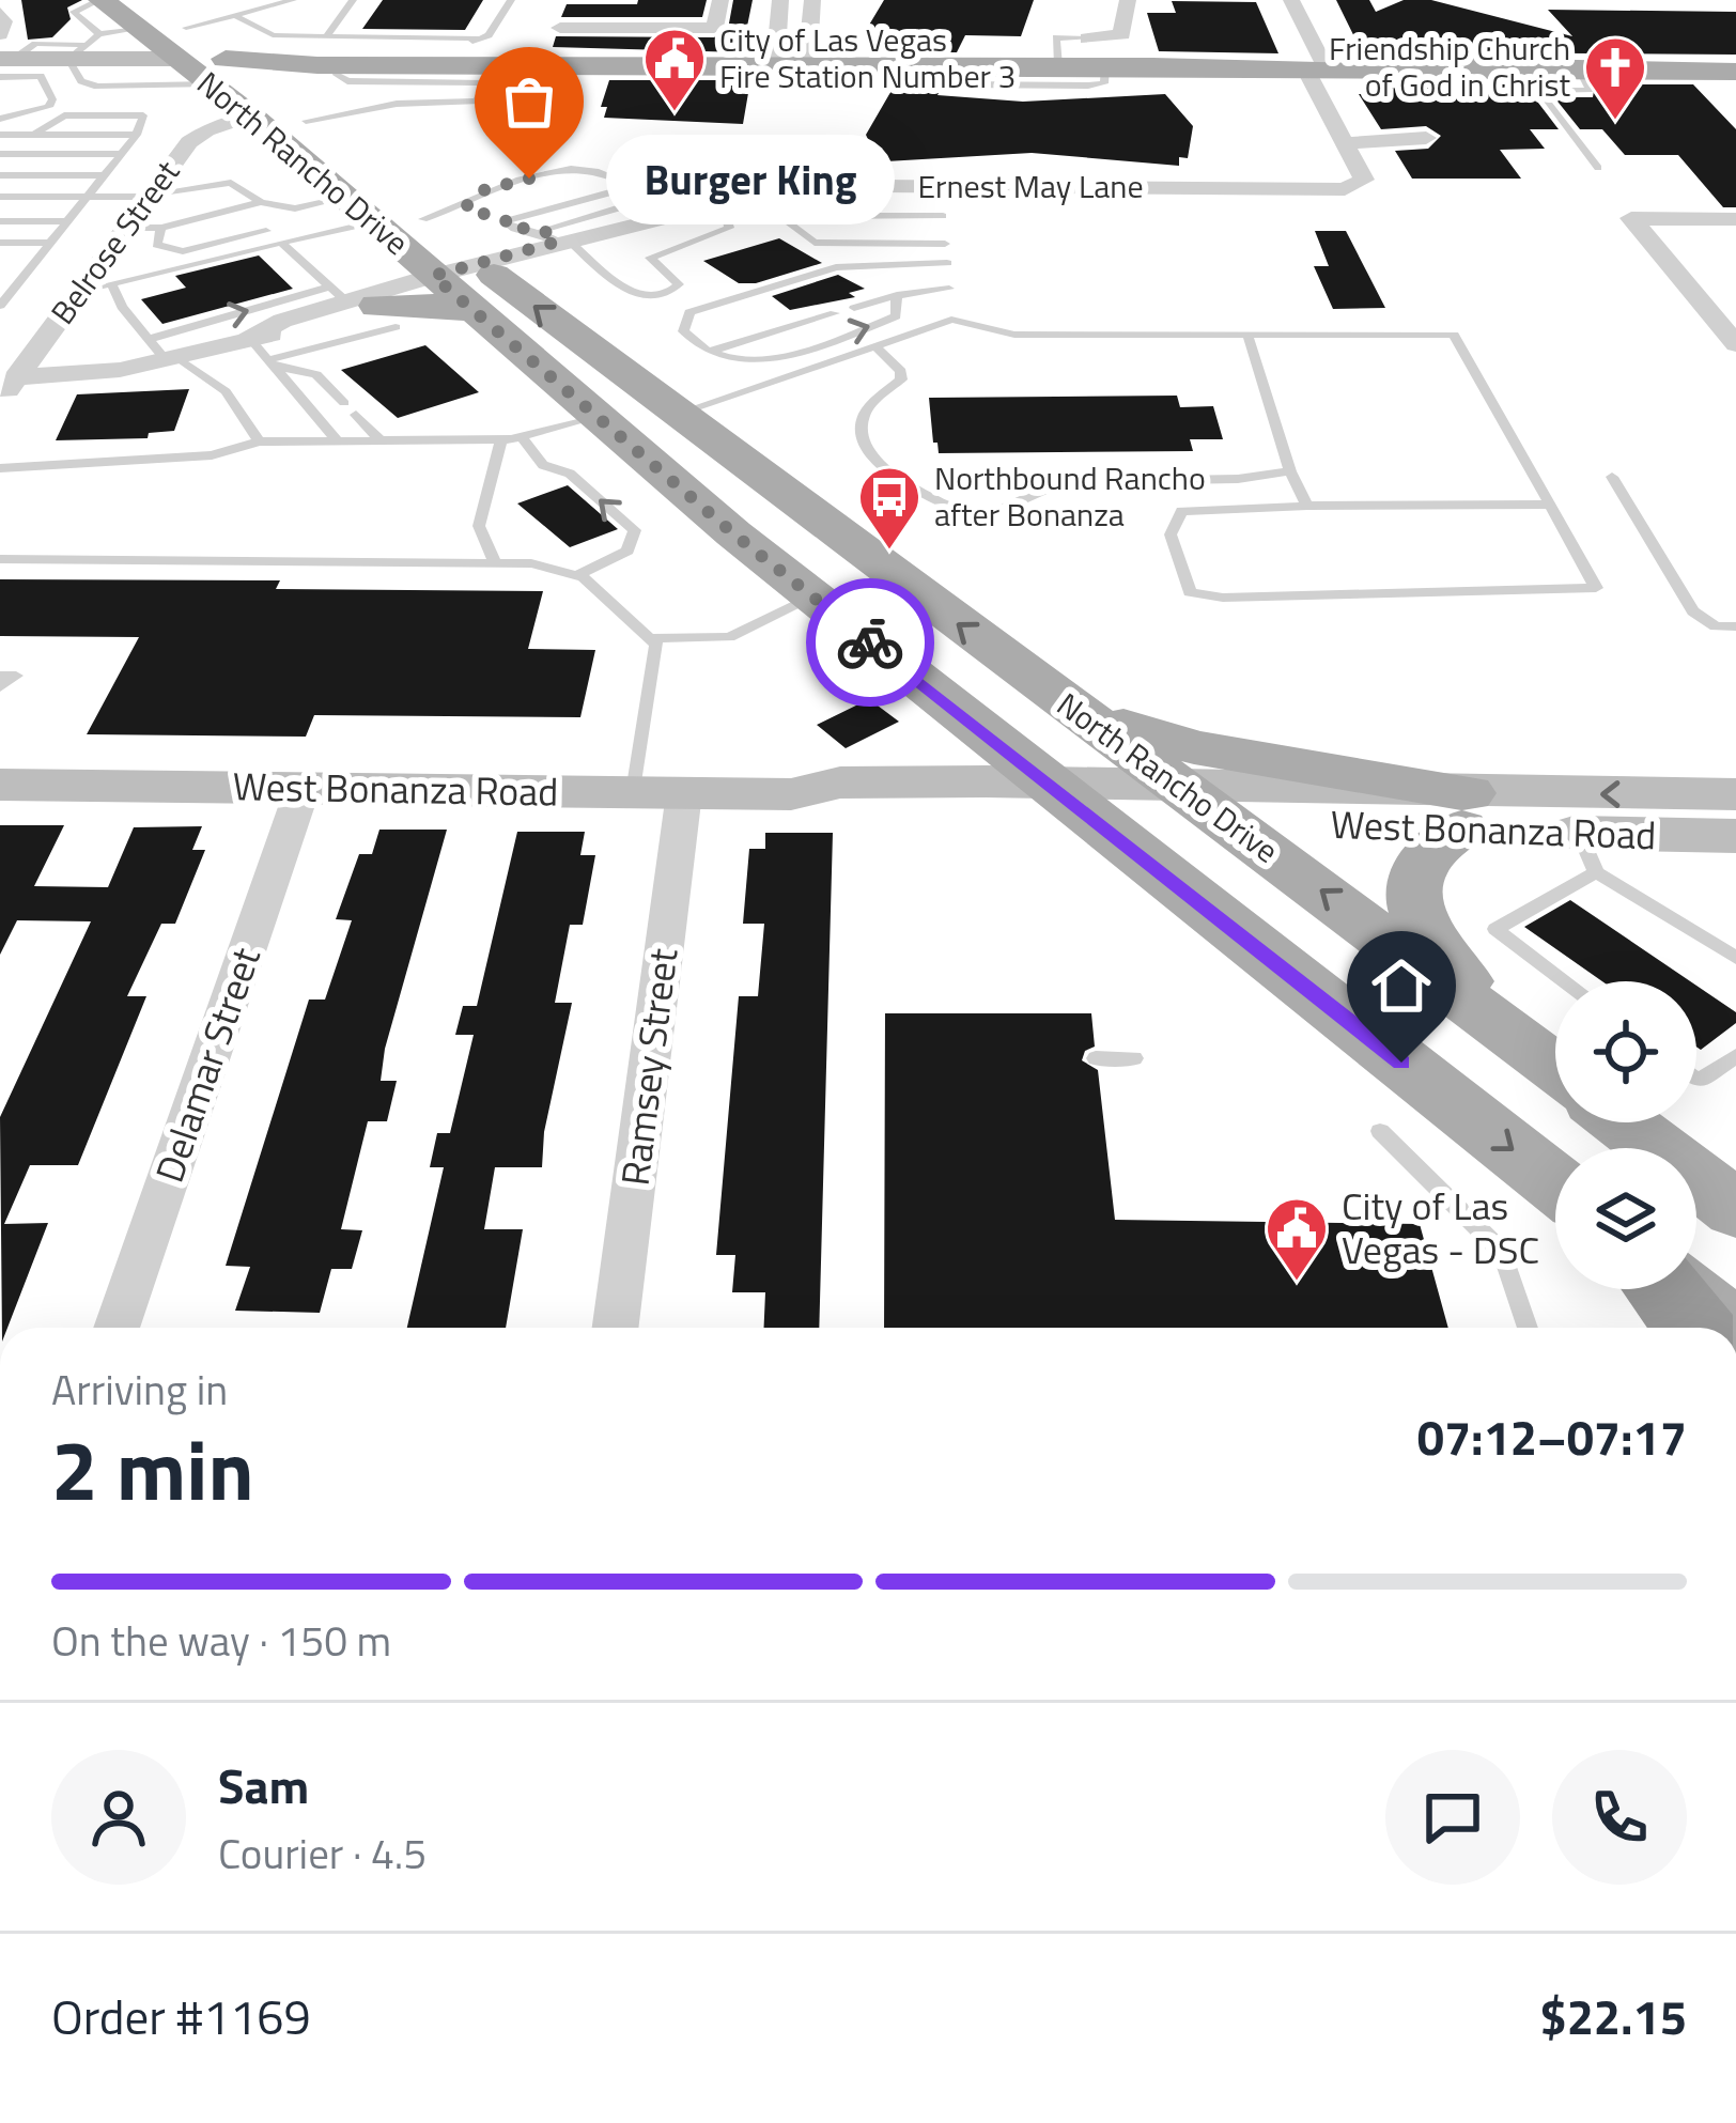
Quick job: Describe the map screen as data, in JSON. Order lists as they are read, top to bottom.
{
  "streets": {
    "main road": ["North Rancho Drive", "West Bonanza Road"],
    "street": [
      "Ernest May Lane",
      "Belrose Street",
      "Delamar Street",
      "Ramsey Street"
    ]
  },
  "crossings": [
    ["North Rancho Drive", "Ernest May Lane"],
    ["North Rancho Drive", "Belrose Street"],
    ["North Rancho Drive", "West Bonanza Road"],
    ["Ernest May Lane", "Belrose Street"],
    ["West Bonanza Road", "Delamar Street"],
    ["West Bonanza Road", "Ramsey Street"]
  ],
  "places": {
    "public building": ["City of Las Vegas Fire Station Number 3", "City of Las Vegas - DSC"],
    "church": ["Friendship Church of God in Christ"],
    "other": ["Burger King"],
    "bus stop": ["Northbound Rancho after Bonanza"]
  },
  "page": {
    "bubble": "Burger King",
    "heading": ["2 min", "Arriving in", "07:12–07:17"],
    "panel": [
      "Sam",
      "Courier · 4.5",
      "Order #1169",
      "$22.15"
    ],
    "bar": "On the way · 150 m"
  }
}
